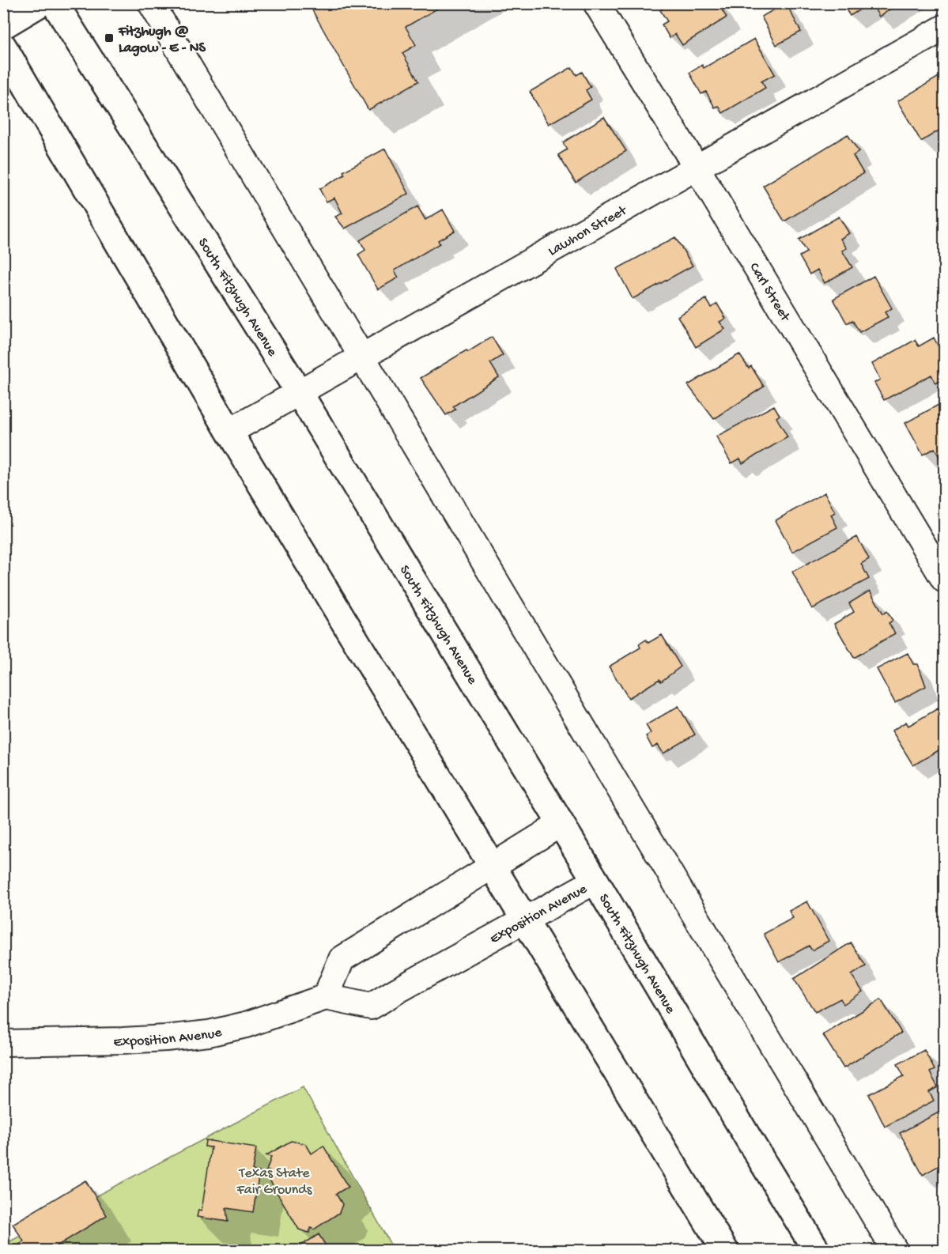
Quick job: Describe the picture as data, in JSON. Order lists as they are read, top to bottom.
{
  "streets": {
    "main road": ["South Fitzhugh Avenue"],
    "street": ["Lawhon Street", "Carl Street", "Exposition Avenue"]
  },
  "crossings": [
    ["Lawhon Street", "Carl Street"],
    ["Lawhon Street", "South Fitzhugh Avenue"],
    ["South Fitzhugh Avenue", "Exposition Avenue"]
  ],
  "parks": ["Texas State Fair Grounds"],
  "places": {
    "transit": ["Fitzhugh @ Lagow - E - NS"]
  }
}
